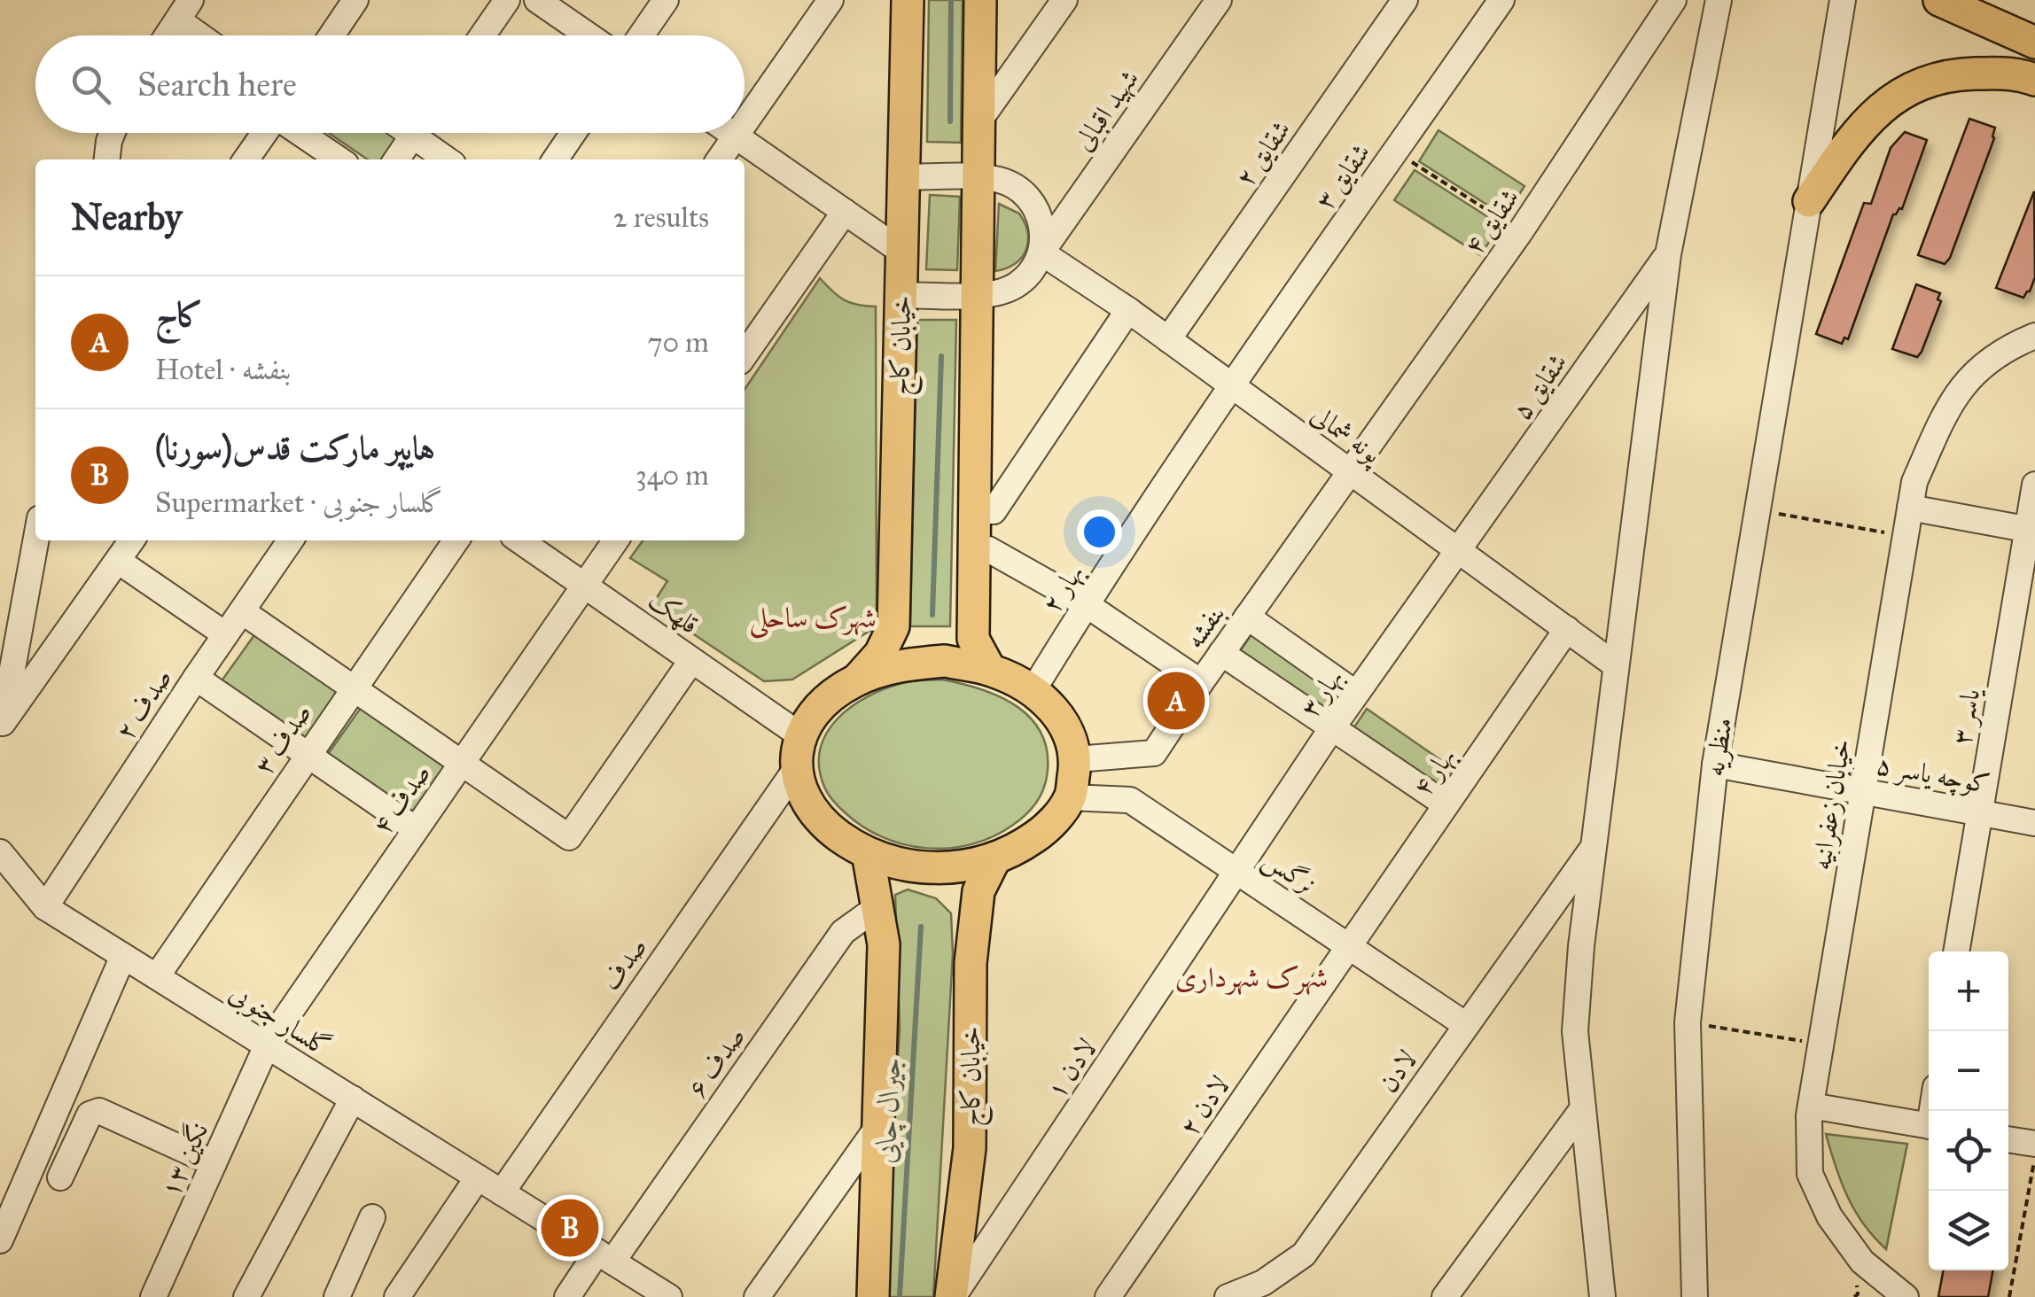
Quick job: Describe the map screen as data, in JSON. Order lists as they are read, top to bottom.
{
  "streets": {
    "main road": ["خیابان کاج", "منظریه"],
    "street": [
      "شهید اقبالی",
      "شقایق ۲",
      "شقایق ۳",
      "شقایق ۴",
      "شقایق ۵",
      "پونه شمالی",
      "بهار ۲",
      "قلهک",
      "بنفشه",
      "بهار ۳",
      "صدف ۲",
      "یاسر ۳",
      "صدف ۳",
      "بهار ۴",
      "کوچه یاسر ۵",
      "صدف ۴",
      "خیابان زعفرانیه",
      "نرگس",
      "صدف",
      "گلسار جنوبی",
      "صدف ۶",
      "لادن ۱",
      "لادن",
      "لادن ۲",
      "نگین ۱۳"
    ]
  },
  "crossings": [
    ["شهید اقبالی", "خیابان کاج"],
    ["شهید اقبالی", "پونه شمالی"],
    ["شقایق ۲", "پونه شمالی"],
    ["شقایق ۳", "پونه شمالی"],
    ["شقایق ۳", "بهار ۲"],
    ["شقایق ۴", "پونه شمالی"],
    ["شقایق ۴", "بنفشه"],
    ["خیابان کاج", "بهار ۲"],
    ["خیابان کاج", "قلهک"],
    ["خیابان کاج", "بنفشه"],
    ["خیابان کاج", "نرگس"],
    ["خیابان کاج", "صدف"],
    ["خیابان کاج", "لادن ۱"],
    ["شقایق ۵", "پونه شمالی"],
    ["شقایق ۵", "بهار ۳"],
    ["پونه شمالی", "بهار ۲"],
    ["پونه شمالی", "بنفشه"],
    ["پونه شمالی", "بهار ۳"],
    ["پونه شمالی", "بهار ۴"],
    ["بهار ۲", "قلهک"],
    ["بهار ۲", "بنفشه"],
    ["بهار ۲", "نرگس"],
    ["بهار ۲", "صدف"],
    ["قلهک", "بنفشه"],
    ["قلهک", "صدف ۴"],
    ["قلهک", "نرگس"],
    ["قلهک", "صدف"],
    ["بنفشه", "نرگس"],
    ["بنفشه", "صدف"],
    ["بهار ۳", "نرگس"],
    ["بهار ۳", "لادن ۱"],
    ["صدف ۲", "گلسار جنوبی"],
    ["یاسر ۳", "کوچه یاسر ۵"],
    ["صدف ۳", "گلسار جنوبی"],
    ["منظریه", "کوچه یاسر ۵"],
    ["بهار ۴", "نرگس"],
    ["بهار ۴", "لادن ۲"],
    ["کوچه یاسر ۵", "خیابان زعفرانیه"],
    ["صدف ۴", "گلسار جنوبی"],
    ["صدف ۴", "نگین ۱۳"],
    ["نرگس", "صدف"],
    ["نرگس", "لادن ۱"],
    ["نرگس", "لادن"],
    ["نرگس", "لادن ۲"],
    ["صدف", "گلسار جنوبی"],
    ["گلسار جنوبی", "صدف ۶"],
    ["گلسار جنوبی", "نگین ۱۳"]
  ],
  "districts": ["شهرک ساحلی", "شهرک شهرداری"],
  "water": ["جیرال چایی"],
  "page": {
    "search": "Search here",
    "heading": ["Nearby", "2 results"],
    "list": [
      {
        "mark": "A",
        "name": "کاج",
        "note": "Hotel · بنفشه",
        "value": "70 m"
      },
      {
        "mark": "B",
        "name": "هایپر مارکت قدس(سورنا)",
        "note": "Supermarket · گلسار جنوبی",
        "value": "340 m"
      }
    ],
    "pins": ["A", "B"],
    "map_buttons": ["+", "−"]
  }
}
